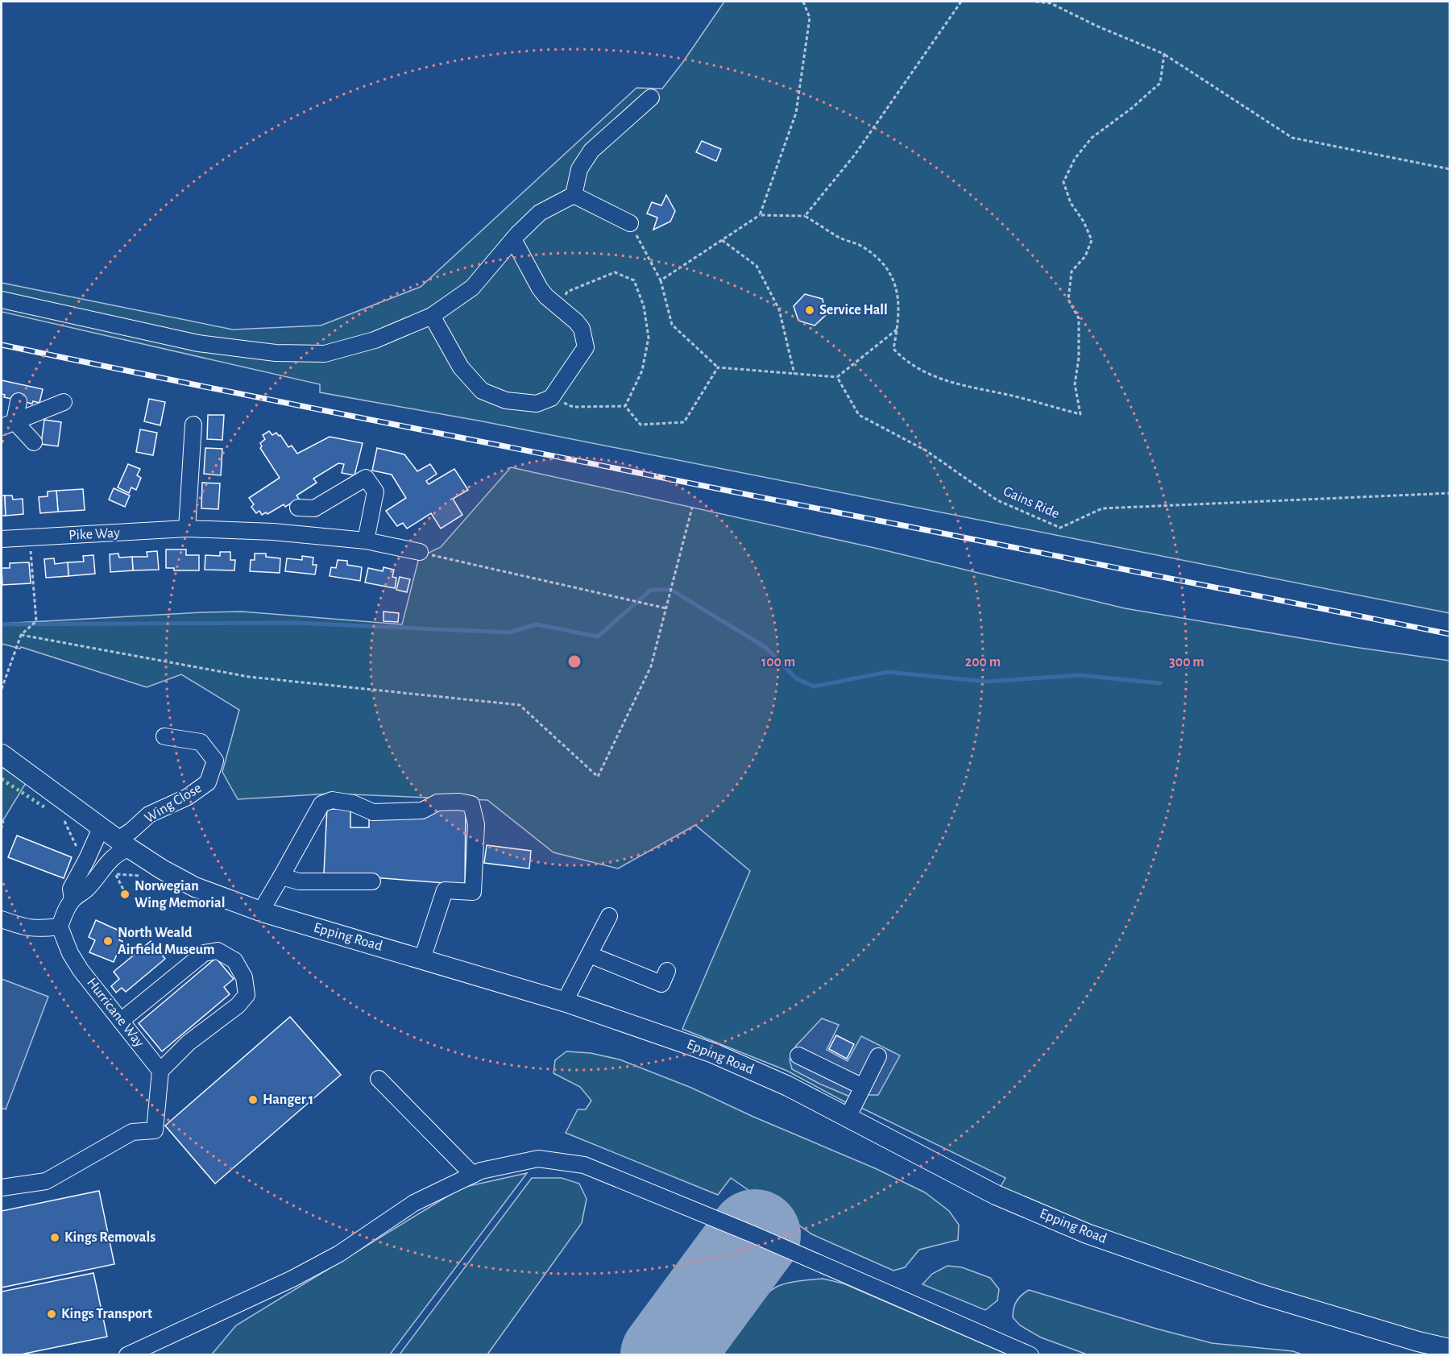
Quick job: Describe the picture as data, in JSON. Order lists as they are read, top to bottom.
{
  "streets": {
    "main road": ["Epping Road"],
    "street": ["Pike Way", "Wing Close", "Hurricane Way"],
    "path": ["Gains Ride"]
  },
  "crossings": [
    ["Wing Close", "Epping Road"]
  ],
  "places": [
    "Service Hall",
    "Norwegian Wing Memorial",
    "North Weald Airfield Museum",
    "Hanger 1",
    "Kings Removals",
    "Kings Transport"
  ],
  "rings": ["100 m", "200 m", "300 m"]
}
